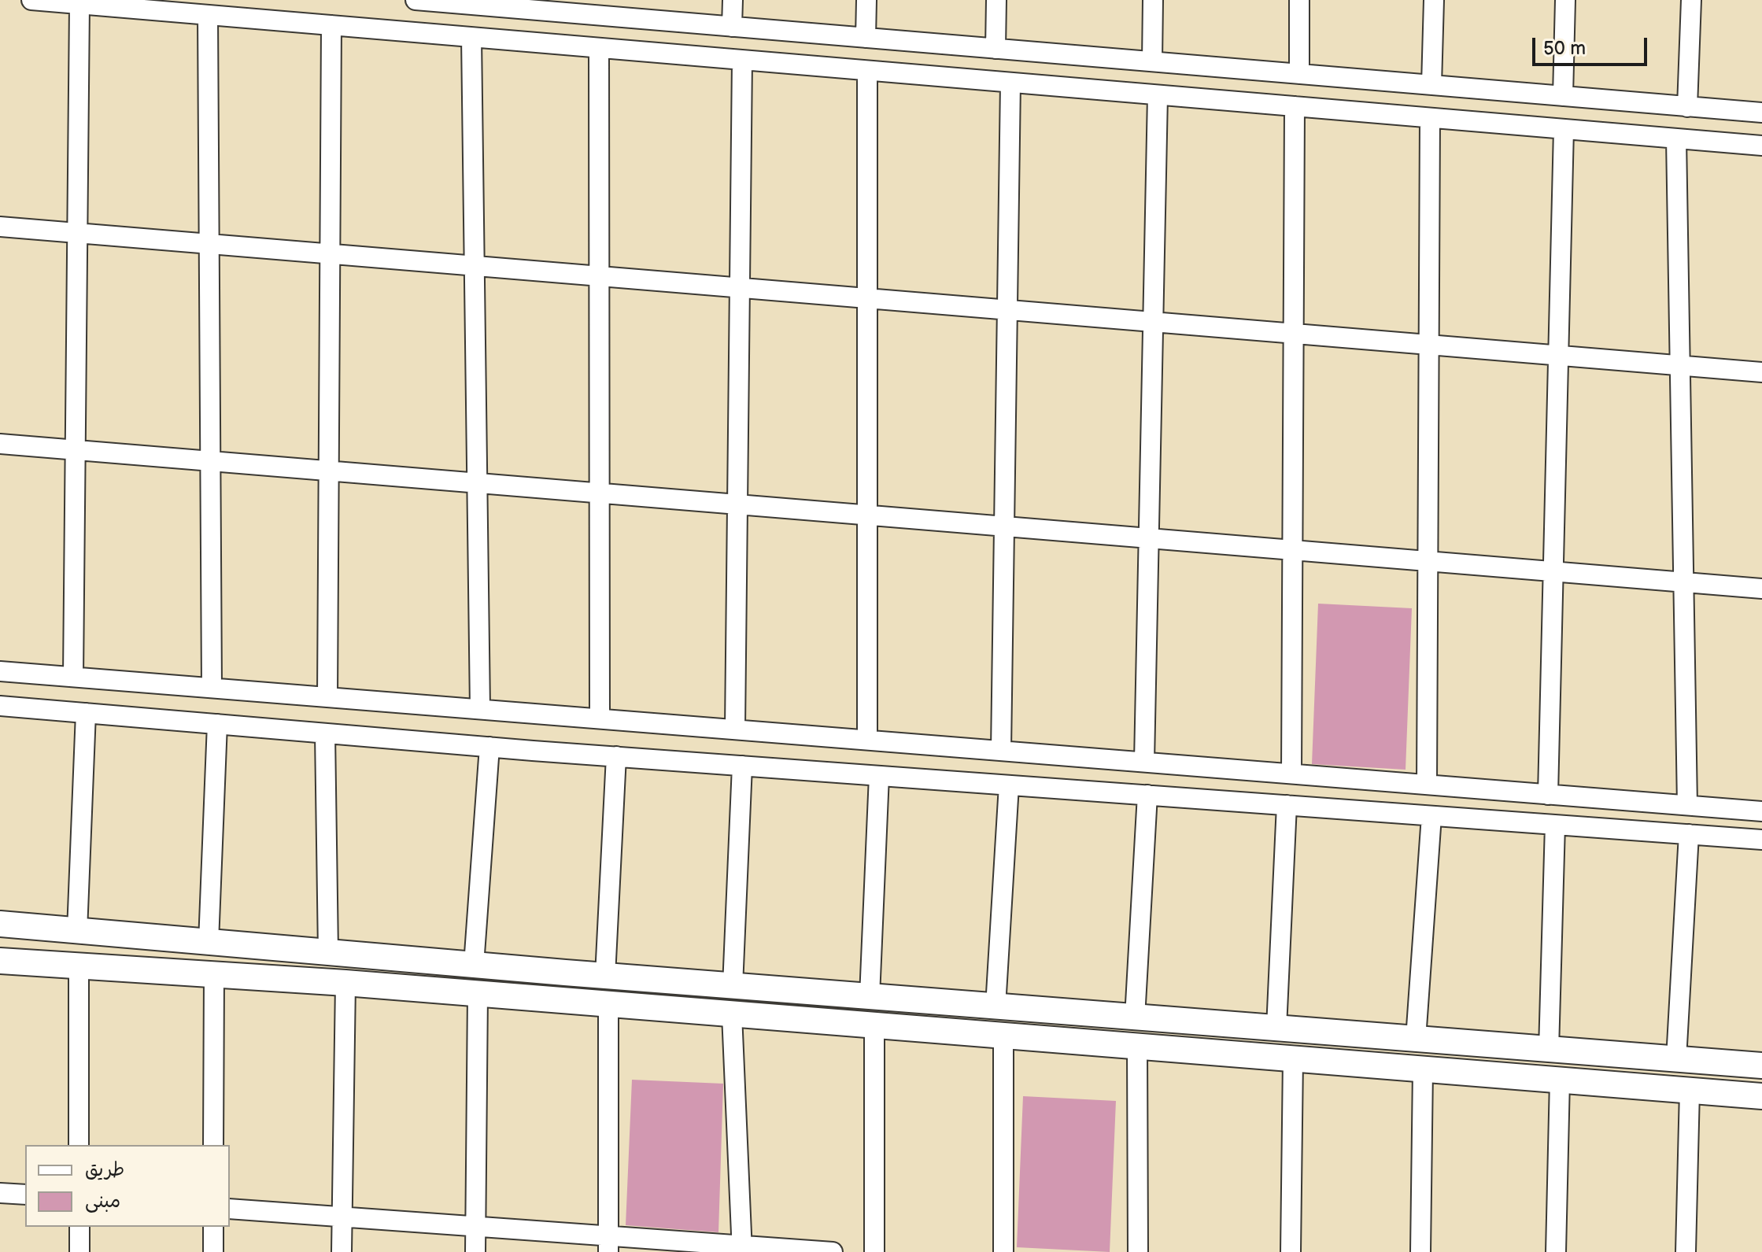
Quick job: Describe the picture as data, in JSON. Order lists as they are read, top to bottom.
{
  "legend": ["طريق", "مبنى"],
  "scale_bar": "50 m"
}
